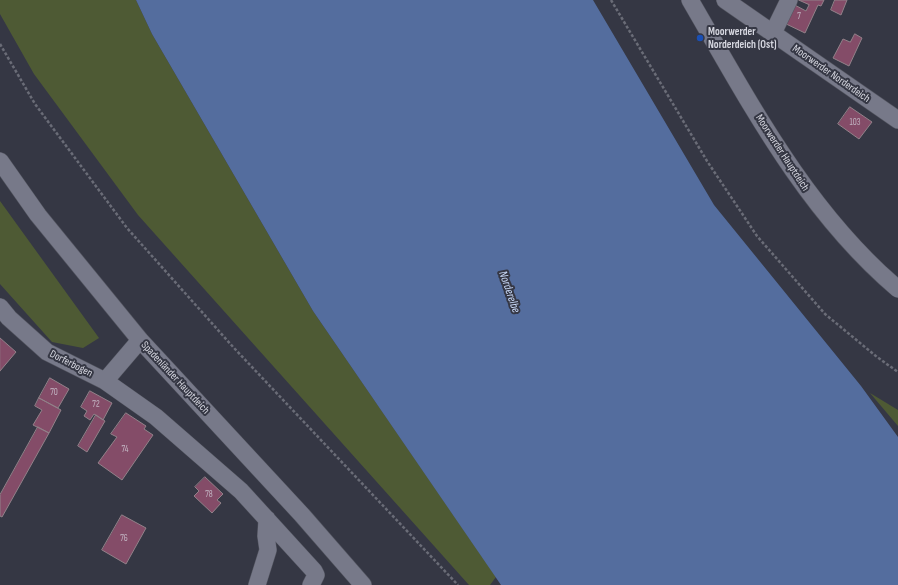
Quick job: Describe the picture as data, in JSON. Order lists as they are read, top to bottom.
{
  "streets": {
    "street": [
      "Moorwerder Norderdeich",
      "Moorwerder Hauptdeich",
      "Dorferbogen",
      "Spadenländer Hauptdeich"
    ]
  },
  "crossings": [
    ["Dorferbogen", "Spadenländer Hauptdeich"]
  ],
  "water": ["Norderelbe"],
  "places": ["Moorwerder Norderdeich (Ost)"],
  "house_numbers": [
    "7",
    "103",
    "70",
    "72",
    "74",
    "78",
    "76"
  ]
}
